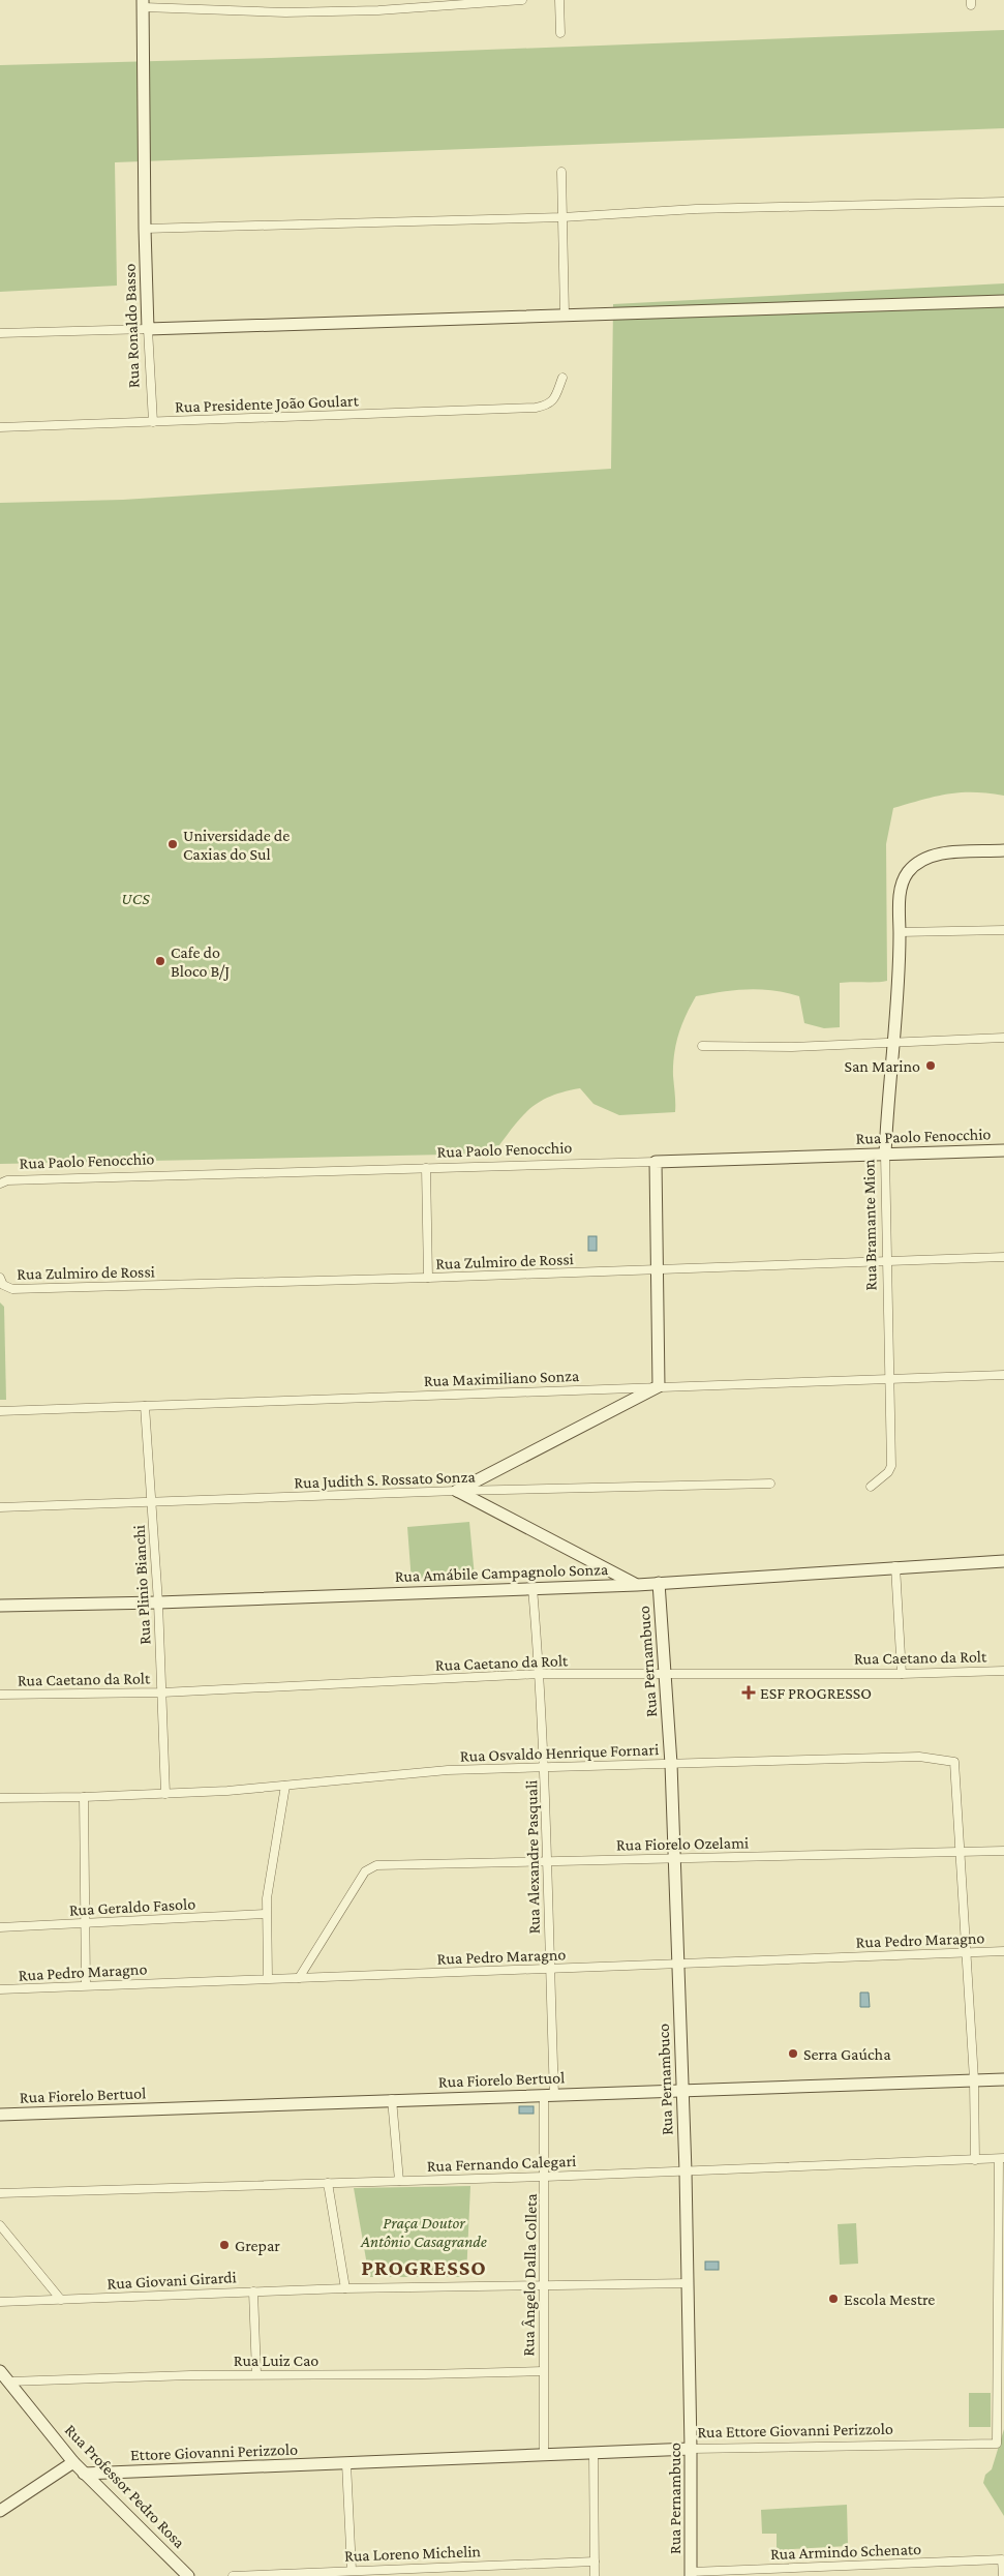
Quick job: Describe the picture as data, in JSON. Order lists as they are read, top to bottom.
{
  "streets": {
    "street": [
      "Rua Ronaldo Basso",
      "Rua Presidente João Goulart",
      "Rua Paolo Fenocchio",
      "Rua Bramante Mion",
      "Rua Zulmiro de Rossi",
      "Rua Maximiliano Sonza",
      "Rua Judith S. Rossato Sonza",
      "Rua Amábile Campagnolo Sonza",
      "Rua Plinio Bianchi",
      "Rua Caetano da Rolt",
      "Rua Pernambuco",
      "Rua Osvaldo Henrique Fornari",
      "Rua Fiorelo Ozelami",
      "Rua Alexandre Pasquali",
      "Rua Geraldo Fasolo",
      "Rua Pedro Maragno",
      "Rua Fiorelo Bertuol",
      "Rua Fernando Calegari",
      "Rua Ângelo Dalla Colleta",
      "Rua Giovani Girardi",
      "Rua Luiz Cao",
      "Rua Ettore Giovanni Perizzolo",
      "Ettore Giovanni Perizzolo",
      "Rua Professor Pedro Rosa",
      "Rua Armindo Schenato",
      "Rua Loreno Michelin"
    ]
  },
  "crossings": [
    ["Rua Ronaldo Basso", "Rua Presidente João Goulart"],
    ["Rua Paolo Fenocchio", "Rua Bramante Mion"],
    ["Rua Bramante Mion", "Rua Zulmiro de Rossi"],
    ["Rua Bramante Mion", "Rua Maximiliano Sonza"],
    ["Rua Maximiliano Sonza", "Rua Plinio Bianchi"],
    ["Rua Judith S. Rossato Sonza", "Rua Plinio Bianchi"],
    ["Rua Amábile Campagnolo Sonza", "Rua Plinio Bianchi"],
    ["Rua Amábile Campagnolo Sonza", "Rua Pernambuco"],
    ["Rua Amábile Campagnolo Sonza", "Rua Alexandre Pasquali"],
    ["Rua Plinio Bianchi", "Rua Caetano da Rolt"],
    ["Rua Plinio Bianchi", "Rua Osvaldo Henrique Fornari"],
    ["Rua Caetano da Rolt", "Rua Pernambuco"],
    ["Rua Caetano da Rolt", "Rua Alexandre Pasquali"],
    ["Rua Pernambuco", "Rua Osvaldo Henrique Fornari"],
    ["Rua Pernambuco", "Rua Fiorelo Ozelami"],
    ["Rua Pernambuco", "Rua Pedro Maragno"],
    ["Rua Pernambuco", "Rua Fiorelo Bertuol"],
    ["Rua Pernambuco", "Rua Fernando Calegari"],
    ["Rua Pernambuco", "Rua Giovani Girardi"],
    ["Rua Pernambuco", "Rua Ettore Giovanni Perizzolo"],
    ["Rua Pernambuco", "Rua Armindo Schenato"],
    ["Rua Osvaldo Henrique Fornari", "Rua Fiorelo Ozelami"],
    ["Rua Osvaldo Henrique Fornari", "Rua Alexandre Pasquali"],
    ["Rua Fiorelo Ozelami", "Rua Alexandre Pasquali"],
    ["Rua Fiorelo Ozelami", "Rua Pedro Maragno"],
    ["Rua Alexandre Pasquali", "Rua Pedro Maragno"],
    ["Rua Alexandre Pasquali", "Rua Fiorelo Bertuol"],
    ["Rua Alexandre Pasquali", "Rua Ângelo Dalla Colleta"],
    ["Rua Fiorelo Bertuol", "Rua Ângelo Dalla Colleta"],
    ["Rua Fernando Calegari", "Rua Ângelo Dalla Colleta"],
    ["Rua Fernando Calegari", "Rua Ettore Giovanni Perizzolo"],
    ["Rua Ângelo Dalla Colleta", "Rua Giovani Girardi"],
    ["Rua Ângelo Dalla Colleta", "Rua Luiz Cao"],
    ["Rua Ângelo Dalla Colleta", "Rua Ettore Giovanni Perizzolo"],
    ["Rua Luiz Cao", "Rua Professor Pedro Rosa"],
    ["Rua Ettore Giovanni Perizzolo", "Ettore Giovanni Perizzolo"],
    ["Ettore Giovanni Perizzolo", "Rua Professor Pedro Rosa"]
  ],
  "districts": ["PROGRESSO"],
  "parks": ["UCS", "Praça Doutor Antônio Casagrande"],
  "places": {
    "other": [
      "Universidade de Caxias do Sul",
      "Cafe do Bloco B/J",
      "San Marino",
      "Serra Gaúcha",
      "Grepar",
      "Escola Mestre"
    ],
    "health": ["ESF PROGRESSO"]
  }
}
